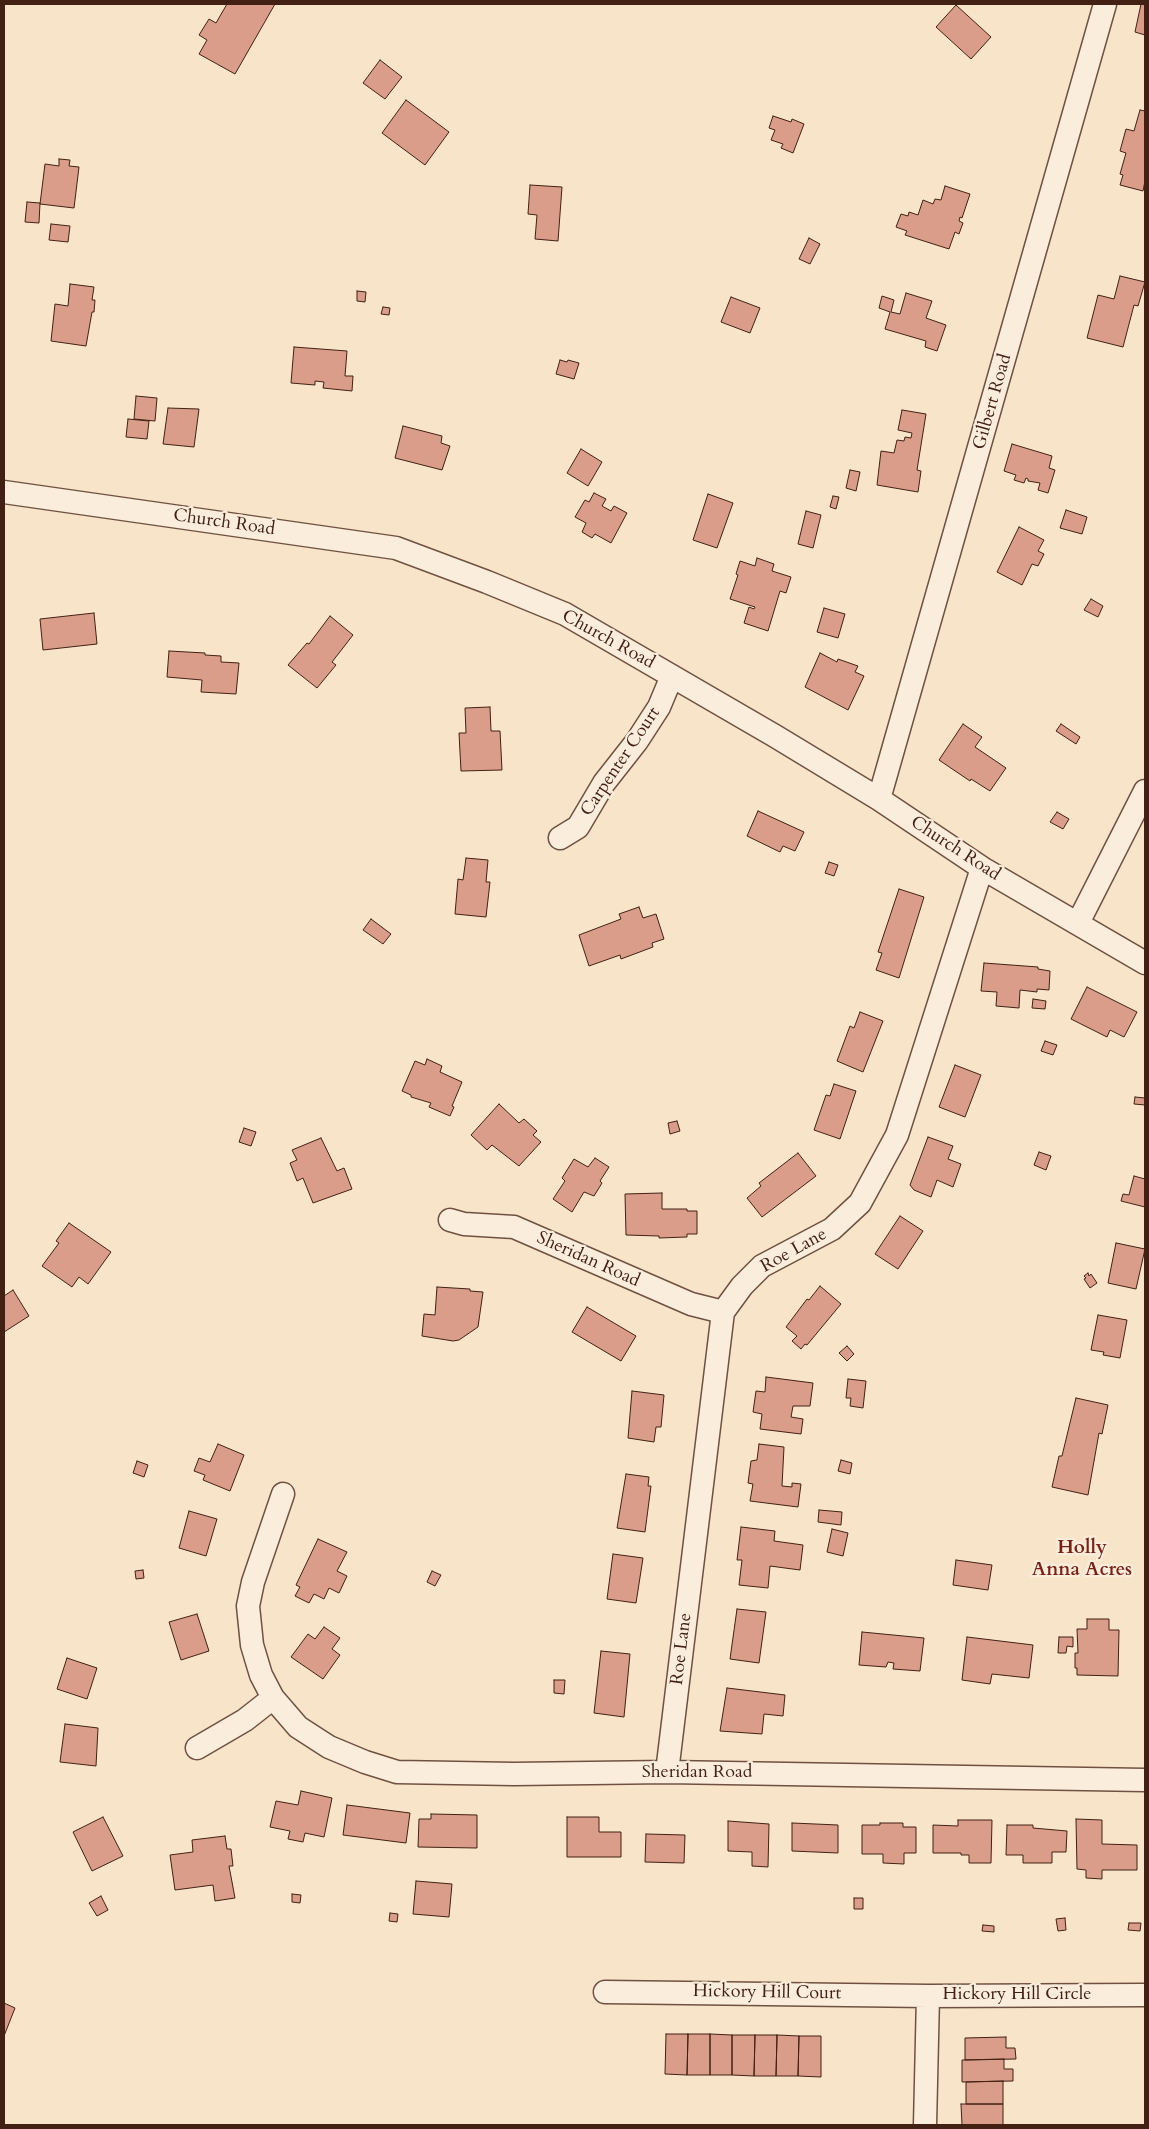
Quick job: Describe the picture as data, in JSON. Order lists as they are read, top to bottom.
{
  "streets": {
    "street": [
      "Gilbert Road",
      "Church Road",
      "Carpenter Court",
      "Roe Lane",
      "Sheridan Road",
      "Hickory Hill Court",
      "Hickory Hill Circle"
    ]
  },
  "crossings": [
    ["Gilbert Road", "Church Road"],
    ["Church Road", "Carpenter Court"],
    ["Church Road", "Roe Lane"],
    ["Roe Lane", "Sheridan Road"],
    ["Hickory Hill Court", "Hickory Hill Circle"]
  ],
  "districts": ["Holly Anna Acres"]
}
